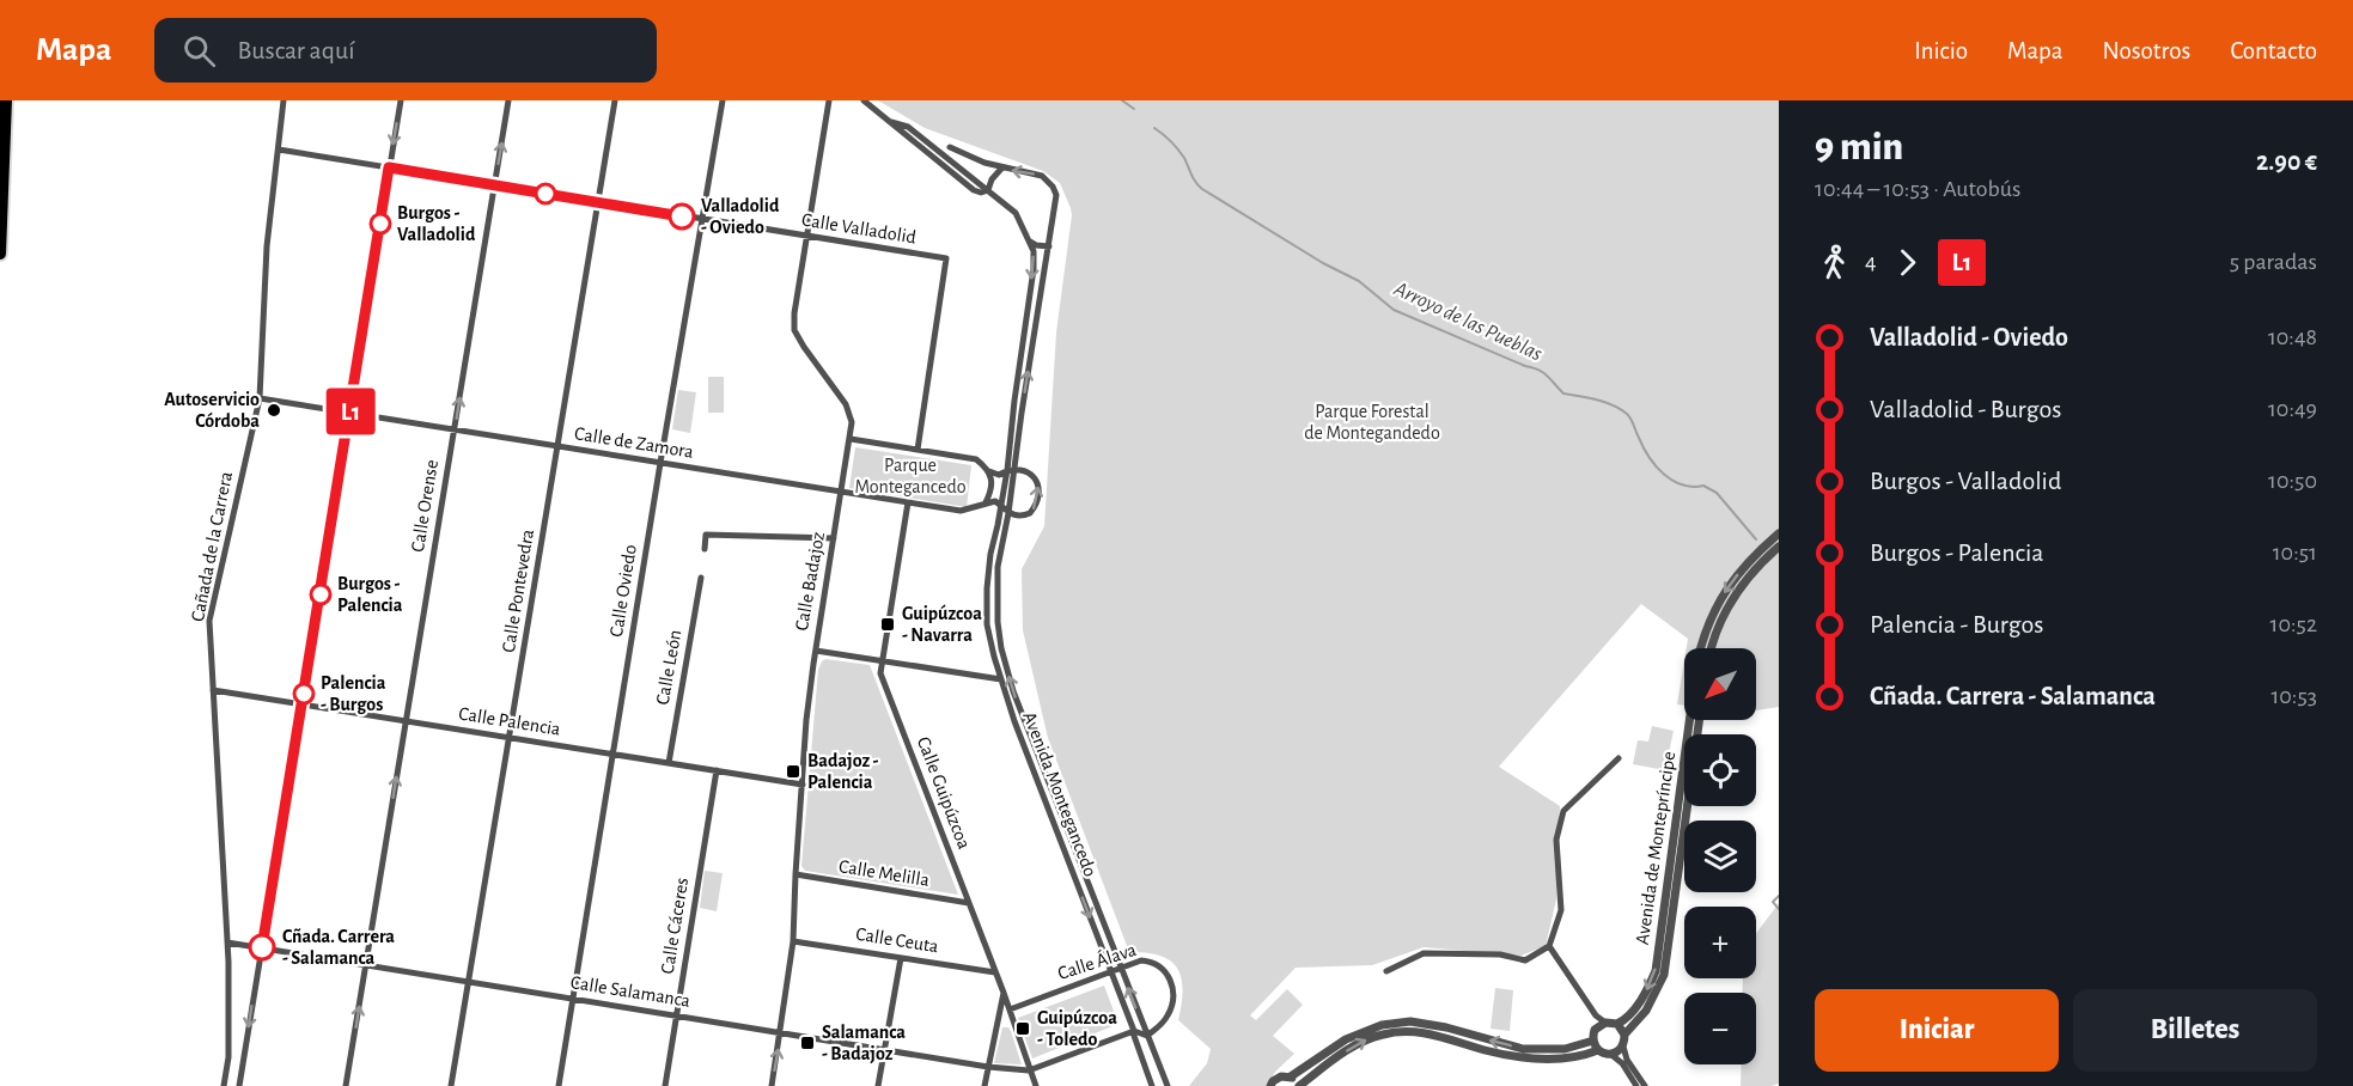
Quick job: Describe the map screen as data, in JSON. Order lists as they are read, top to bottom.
{
  "streets": {
    "street": [
      "Calle Valladolid",
      "Calle de Zamora",
      "Calle Orense",
      "Cañada de la Carrera",
      "Calle Badajoz",
      "Calle Pontevedra",
      "Calle Oviedo",
      "Calle León",
      "Calle Palencia",
      "Calle Guipúzcoa",
      "Avenida Montegancedo",
      "Avenida de Montepríncipe",
      "Calle Melilla",
      "Calle Cáceres",
      "Calle Ceuta",
      "Calle Álava",
      "Calle Salamanca"
    ]
  },
  "crossings": [
    ["Calle Valladolid", "Calle Orense"],
    ["Calle Valladolid", "Cañada de la Carrera"],
    ["Calle Valladolid", "Calle Badajoz"],
    ["Calle Valladolid", "Calle Pontevedra"],
    ["Calle Valladolid", "Calle Oviedo"],
    ["Calle de Zamora", "Calle Orense"],
    ["Calle de Zamora", "Cañada de la Carrera"],
    ["Calle de Zamora", "Calle Badajoz"],
    ["Calle de Zamora", "Calle Pontevedra"],
    ["Calle de Zamora", "Calle Oviedo"],
    ["Calle de Zamora", "Calle Guipúzcoa"],
    ["Calle de Zamora", "Avenida Montegancedo"],
    ["Calle Orense", "Calle Palencia"],
    ["Calle Orense", "Calle Salamanca"],
    ["Cañada de la Carrera", "Calle Palencia"],
    ["Cañada de la Carrera", "Calle Salamanca"],
    ["Calle Badajoz", "Calle Palencia"],
    ["Calle Badajoz", "Calle Melilla"],
    ["Calle Badajoz", "Calle Ceuta"],
    ["Calle Badajoz", "Calle Salamanca"],
    ["Calle Pontevedra", "Calle Palencia"],
    ["Calle Pontevedra", "Calle Salamanca"],
    ["Calle Oviedo", "Calle Palencia"],
    ["Calle Oviedo", "Calle Salamanca"],
    ["Calle León", "Calle Palencia"],
    ["Calle Palencia", "Calle Cáceres"],
    ["Calle Guipúzcoa", "Calle Melilla"],
    ["Calle Guipúzcoa", "Calle Ceuta"],
    ["Calle Guipúzcoa", "Calle Álava"],
    ["Calle Guipúzcoa", "Calle Salamanca"],
    ["Avenida Montegancedo", "Calle Álava"],
    ["Calle Cáceres", "Calle Salamanca"]
  ],
  "one_way": ["Calle Orense"],
  "water": ["Arroyo de las Pueblas"],
  "parks": ["Parque Forestal de Montegandedo", "Parque Montegancedo"],
  "places": {
    "other": [
      "Valladolid - Oviedo",
      "Burgos - Valladolid",
      "Autoservicio Córdoba",
      "Burgos - Palencia",
      "Palencia - Burgos",
      "Cñada. Carrera - Salamanca"
    ],
    "transit": [
      "Guipúzcoa - Navarra",
      "Badajoz - Palencia",
      "Guipúzcoa - Toledo",
      "Salamanca - Badajoz"
    ]
  },
  "lines": ["bus line L1"],
  "north": "bottom left",
  "page": {
    "header": "Mapa",
    "search": "Buscar aquí",
    "nav": [
      "Inicio",
      "Mapa",
      "Nosotros",
      "Contacto"
    ],
    "on_map": "L1",
    "heading": ["9 min", "10:44 – 10:53 · Autobús", "2.90 €"],
    "legs": ["4", "L1", "5 paradas"],
    "list": [
      {
        "name": "Valladolid - Oviedo",
        "value": "10:48"
      },
      {
        "name": "Valladolid - Burgos",
        "value": "10:49"
      },
      {
        "name": "Burgos - Valladolid",
        "value": "10:50"
      },
      {
        "name": "Burgos - Palencia",
        "value": "10:51"
      },
      {
        "name": "Palencia - Burgos",
        "value": "10:52"
      },
      {
        "name": "Cñada. Carrera - Salamanca",
        "value": "10:53"
      }
    ],
    "map_buttons": ["+", "−"],
    "buttons": ["Iniciar", "Billetes"]
  }
}
